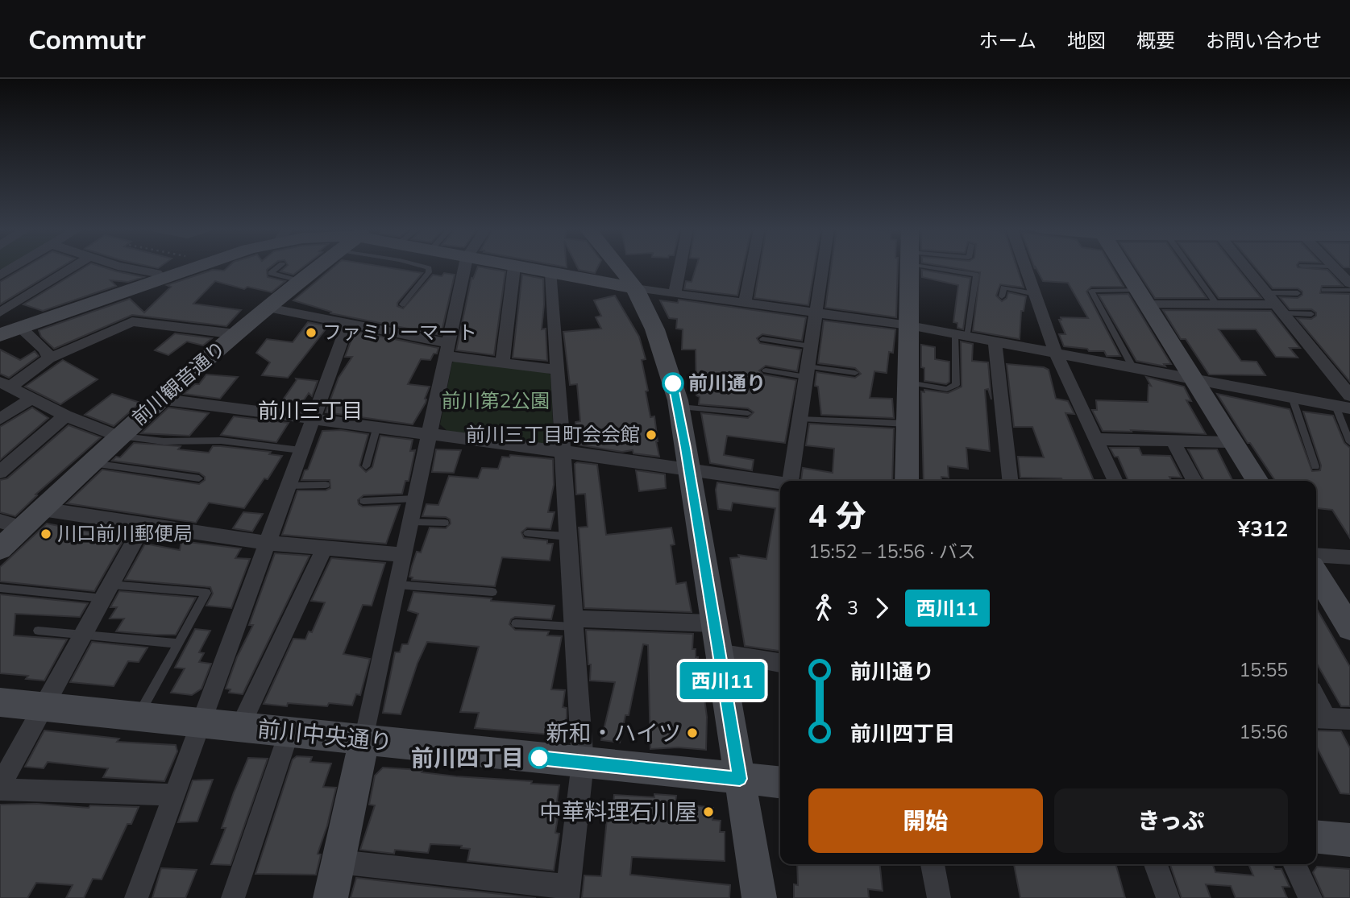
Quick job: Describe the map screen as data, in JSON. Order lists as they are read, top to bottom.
{
  "streets": {
    "street": ["前川観音通り", "前川中央通り"]
  },
  "districts": ["前川三丁目"],
  "parks": ["前川第2公園"],
  "places": [
    "ファミリーマート",
    "前川通り",
    "前川三丁目町会会館",
    "川口前川郵便局",
    "新和・ハイツ",
    "前川四丁目",
    "中華料理石川屋"
  ],
  "lines": ["bus line 西川11"],
  "page": {
    "header": "Commutr",
    "nav": [
      "ホーム",
      "地図",
      "概要",
      "お問い合わせ"
    ],
    "on_map": "西川11",
    "heading": ["4 分", "15:52 – 15:56 · バス", "¥312"],
    "legs": ["3", "西川11"],
    "list": [
      {
        "name": "前川通り",
        "value": "15:55"
      },
      {
        "name": "前川四丁目",
        "value": "15:56"
      }
    ],
    "buttons": ["開始", "きっぷ"]
  }
}
